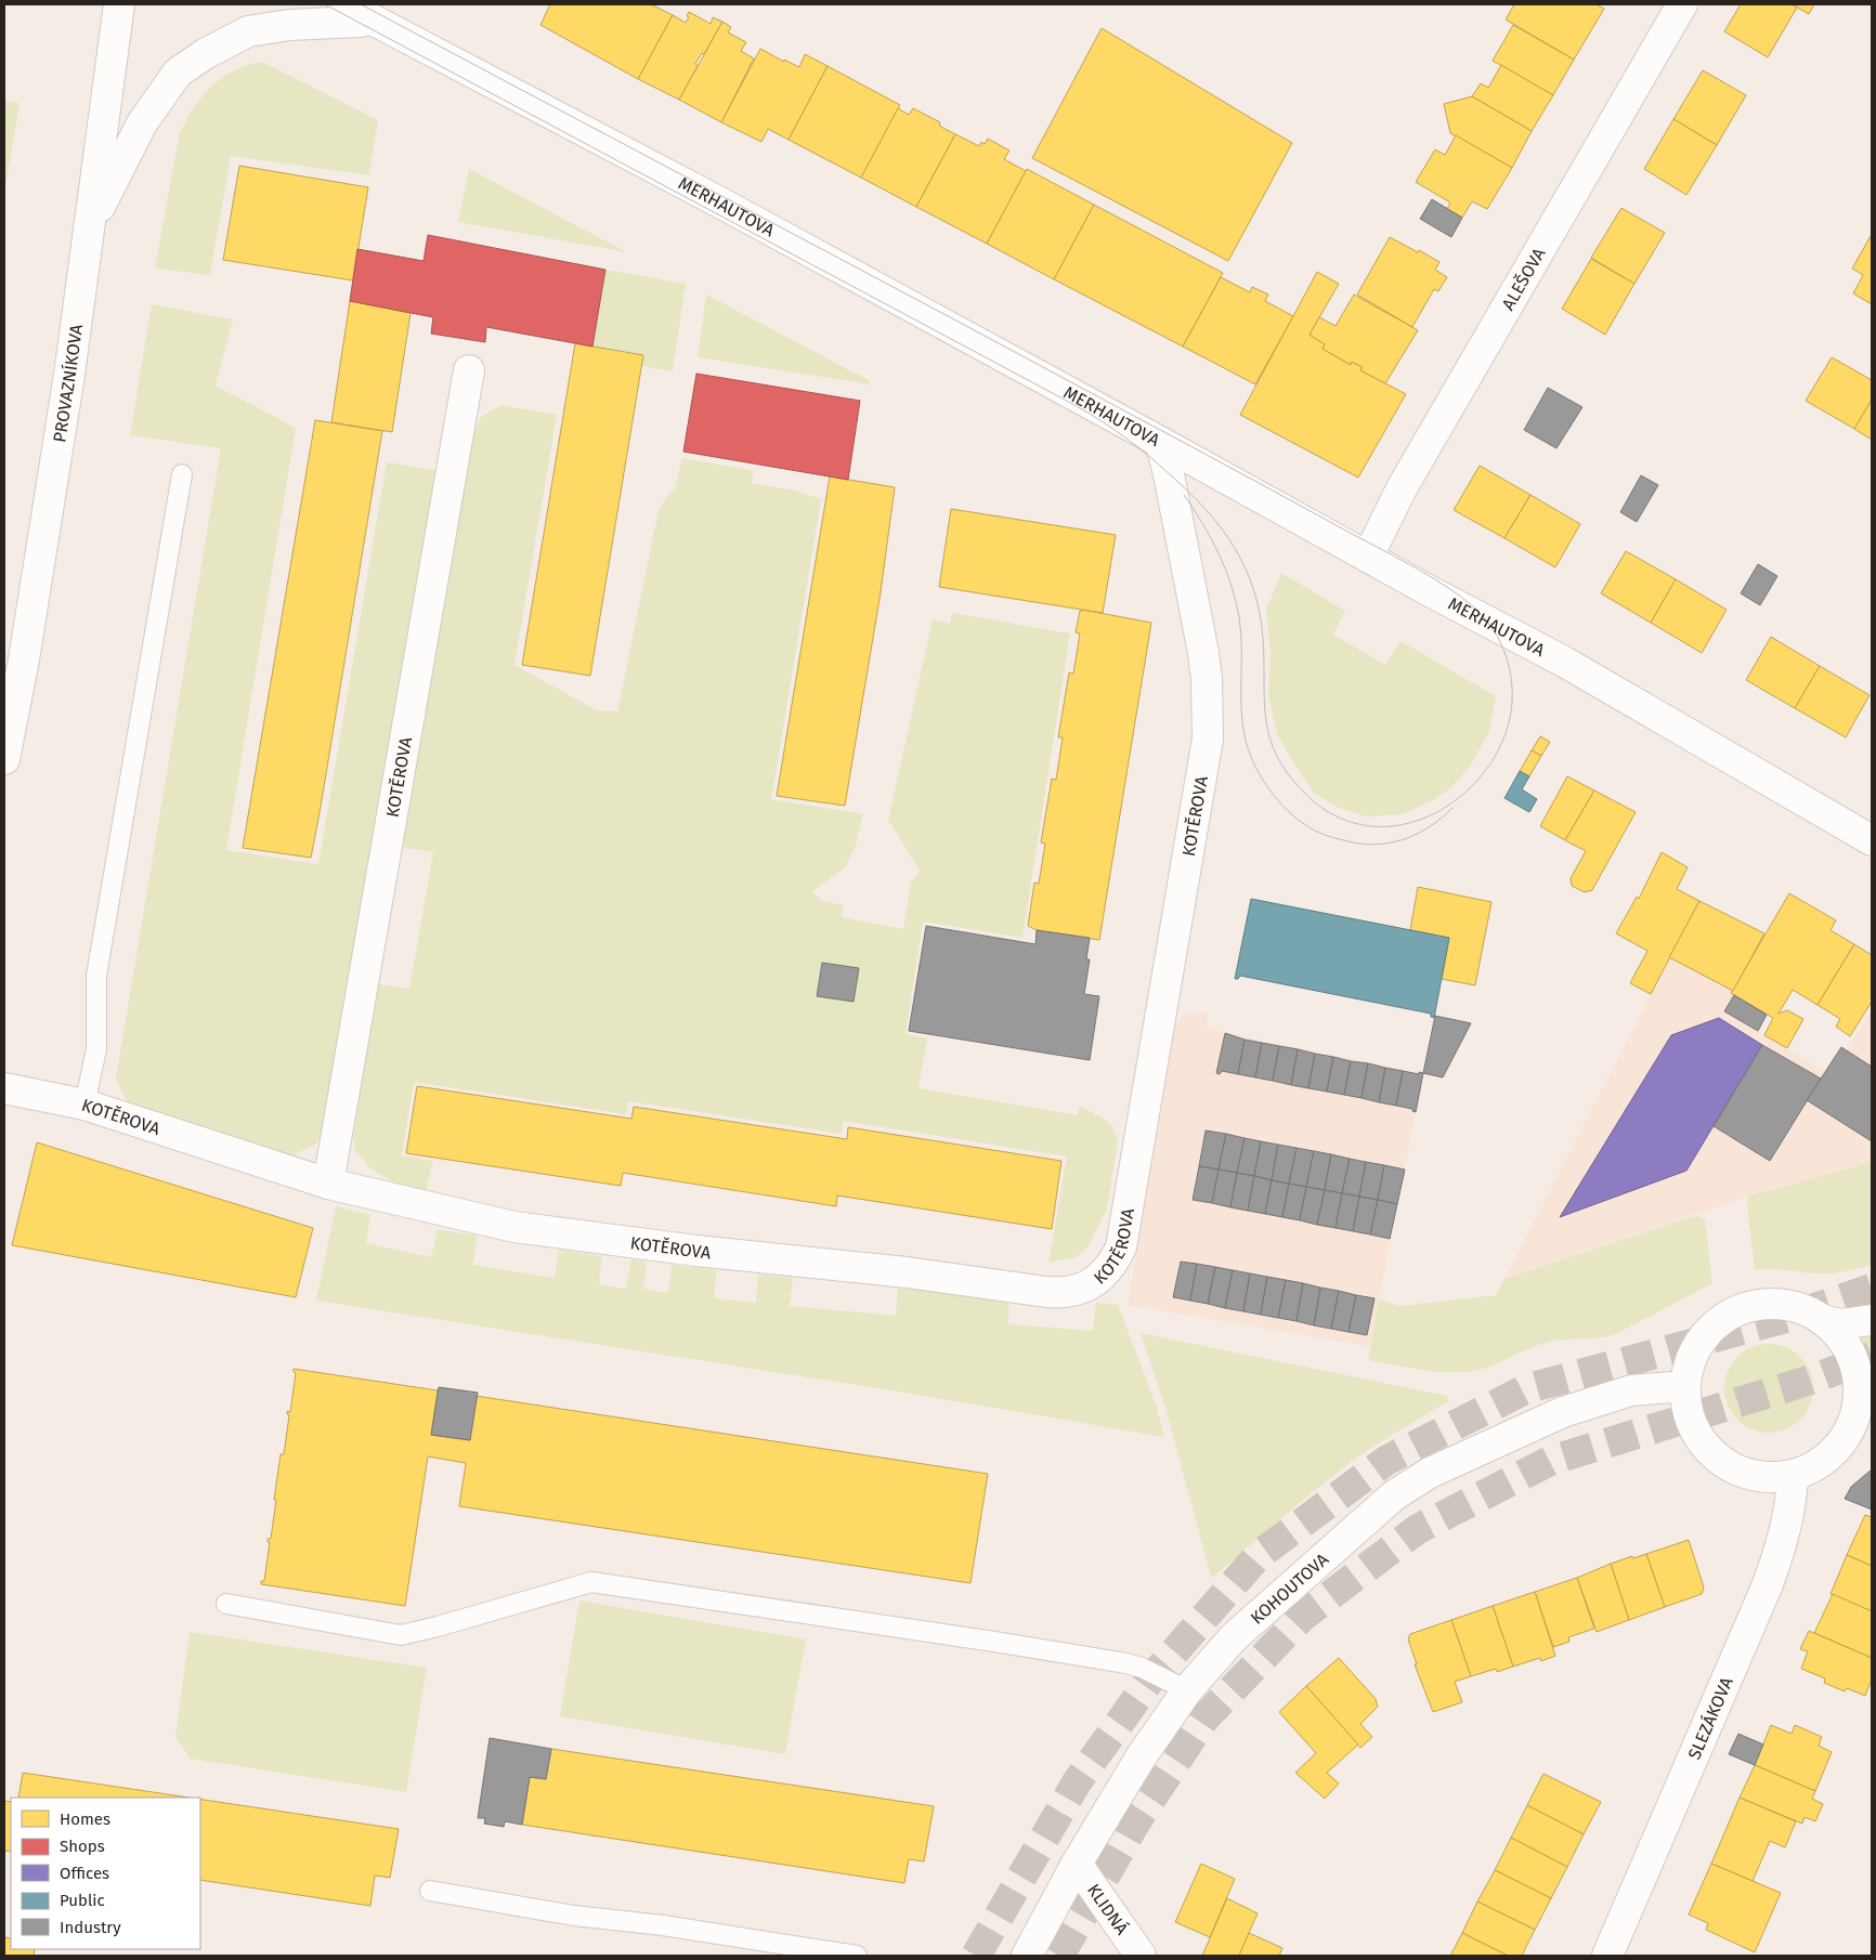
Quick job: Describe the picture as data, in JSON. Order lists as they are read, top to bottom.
{
  "streets": {
    "street": [
      "MERHAUTOVA",
      "ALEŠOVA",
      "PROVAZNÍKOVA",
      "KOTĚROVA",
      "KOHOUTOVA",
      "SLEZÁKOVA",
      "KLIDNÁ"
    ]
  },
  "crossings": [
    ["MERHAUTOVA", "ALEŠOVA"],
    ["MERHAUTOVA", "KOTĚROVA"],
    ["KOHOUTOVA", "SLEZÁKOVA"],
    ["KOHOUTOVA", "KLIDNÁ"]
  ],
  "legend": [
    "Homes",
    "Shops",
    "Offices",
    "Public",
    "Industry"
  ]
}
